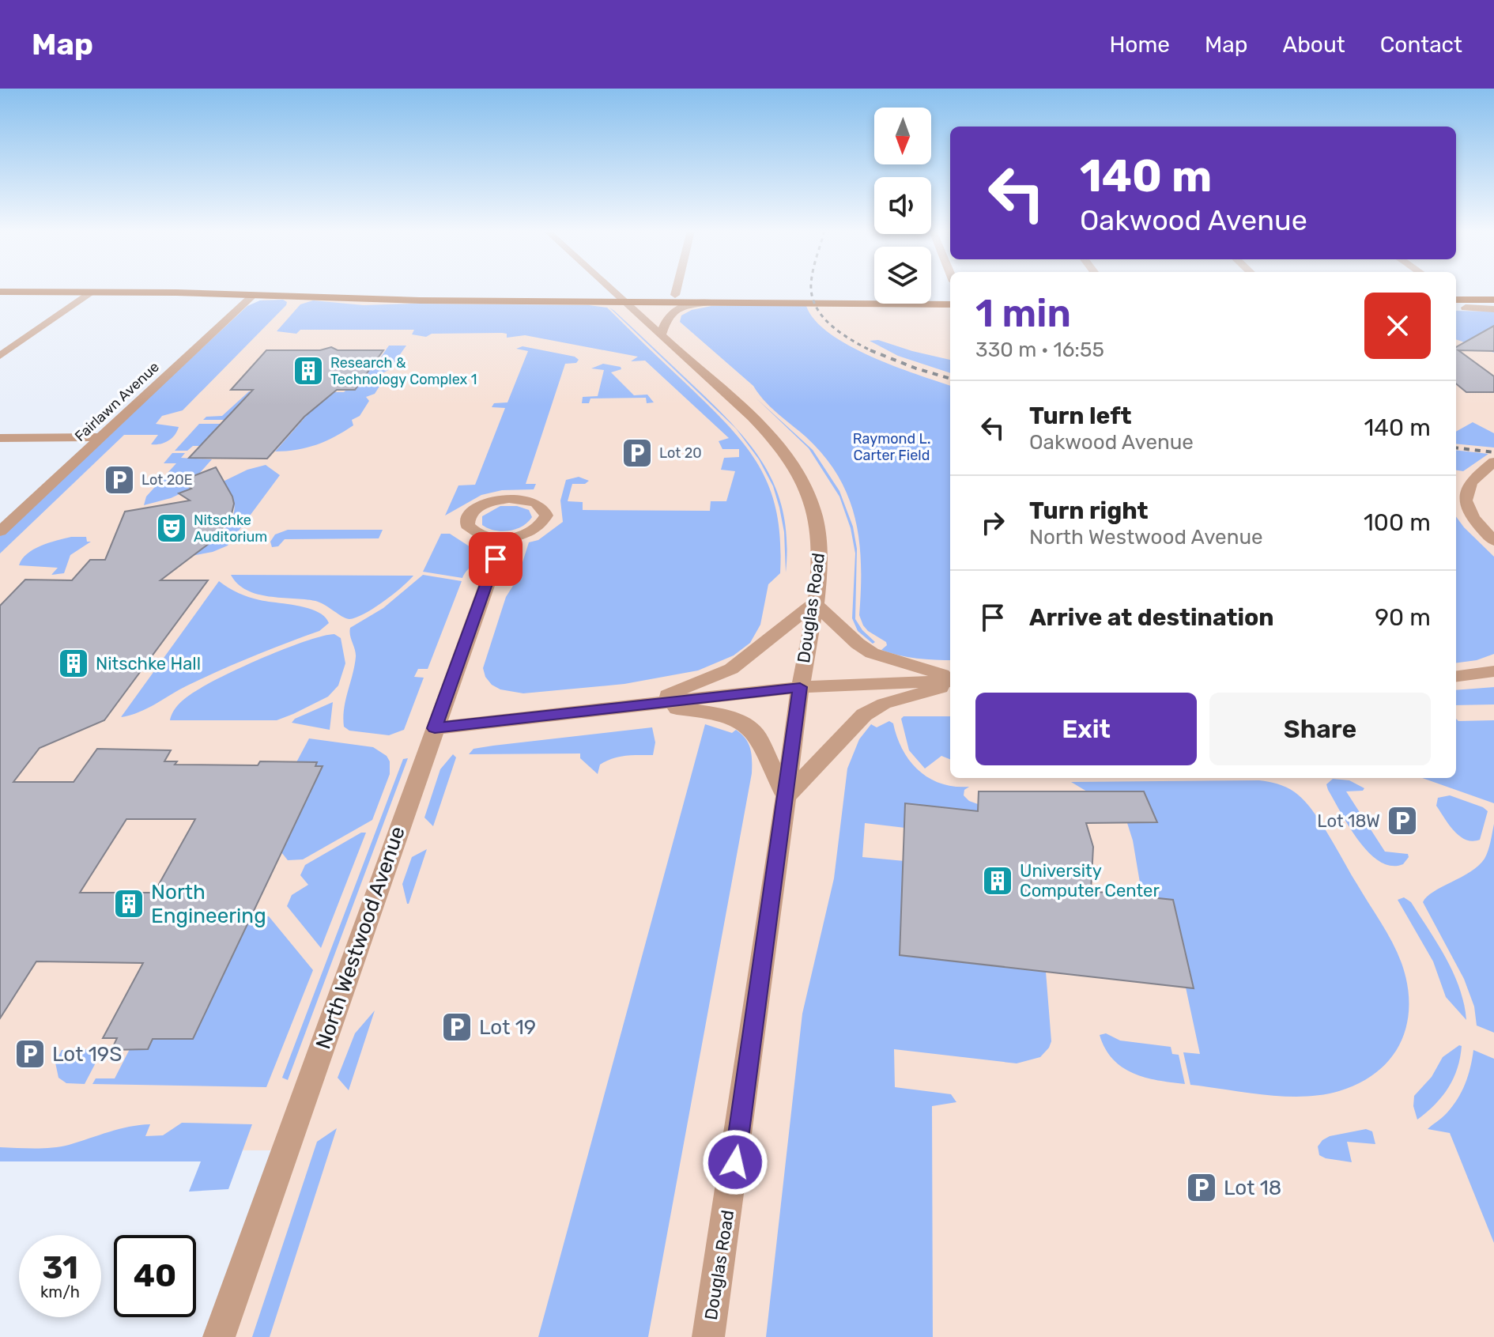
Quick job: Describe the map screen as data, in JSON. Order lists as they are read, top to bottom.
{
  "streets": {
    "street": ["Fairlawn Avenue", "Douglas Road", "North Westwood Avenue"]
  },
  "parks": ["Raymond L. Carter Field"],
  "places": {
    "building": [
      "Research & Technology Complex 1",
      "Nitschke Hall",
      "University Computer Center",
      "North Engineering"
    ],
    "parking": [
      "Lot 20",
      "Lot 20E",
      "Lot 18W",
      "Lot 19",
      "Lot 19S",
      "Lot 18"
    ],
    "theatre": ["Nitschke Auditorium"]
  },
  "north": "bottom",
  "page": {
    "header": "Map",
    "nav": [
      "Home",
      "Map",
      "About",
      "Contact"
    ],
    "turn": ["140 m", "Oakwood Avenue"],
    "heading": ["1 min", "330 m · 16:55"],
    "list": [
      {
        "name": "Turn left",
        "note": "Oakwood Avenue",
        "value": "140 m"
      },
      {
        "name": "Turn right",
        "note": "North Westwood Avenue",
        "value": "100 m"
      },
      {
        "name": "Arrive at destination",
        "value": "90 m"
      }
    ],
    "buttons": ["Exit", "Share"],
    "speed": "31 km/h",
    "limit": "40"
  }
}
